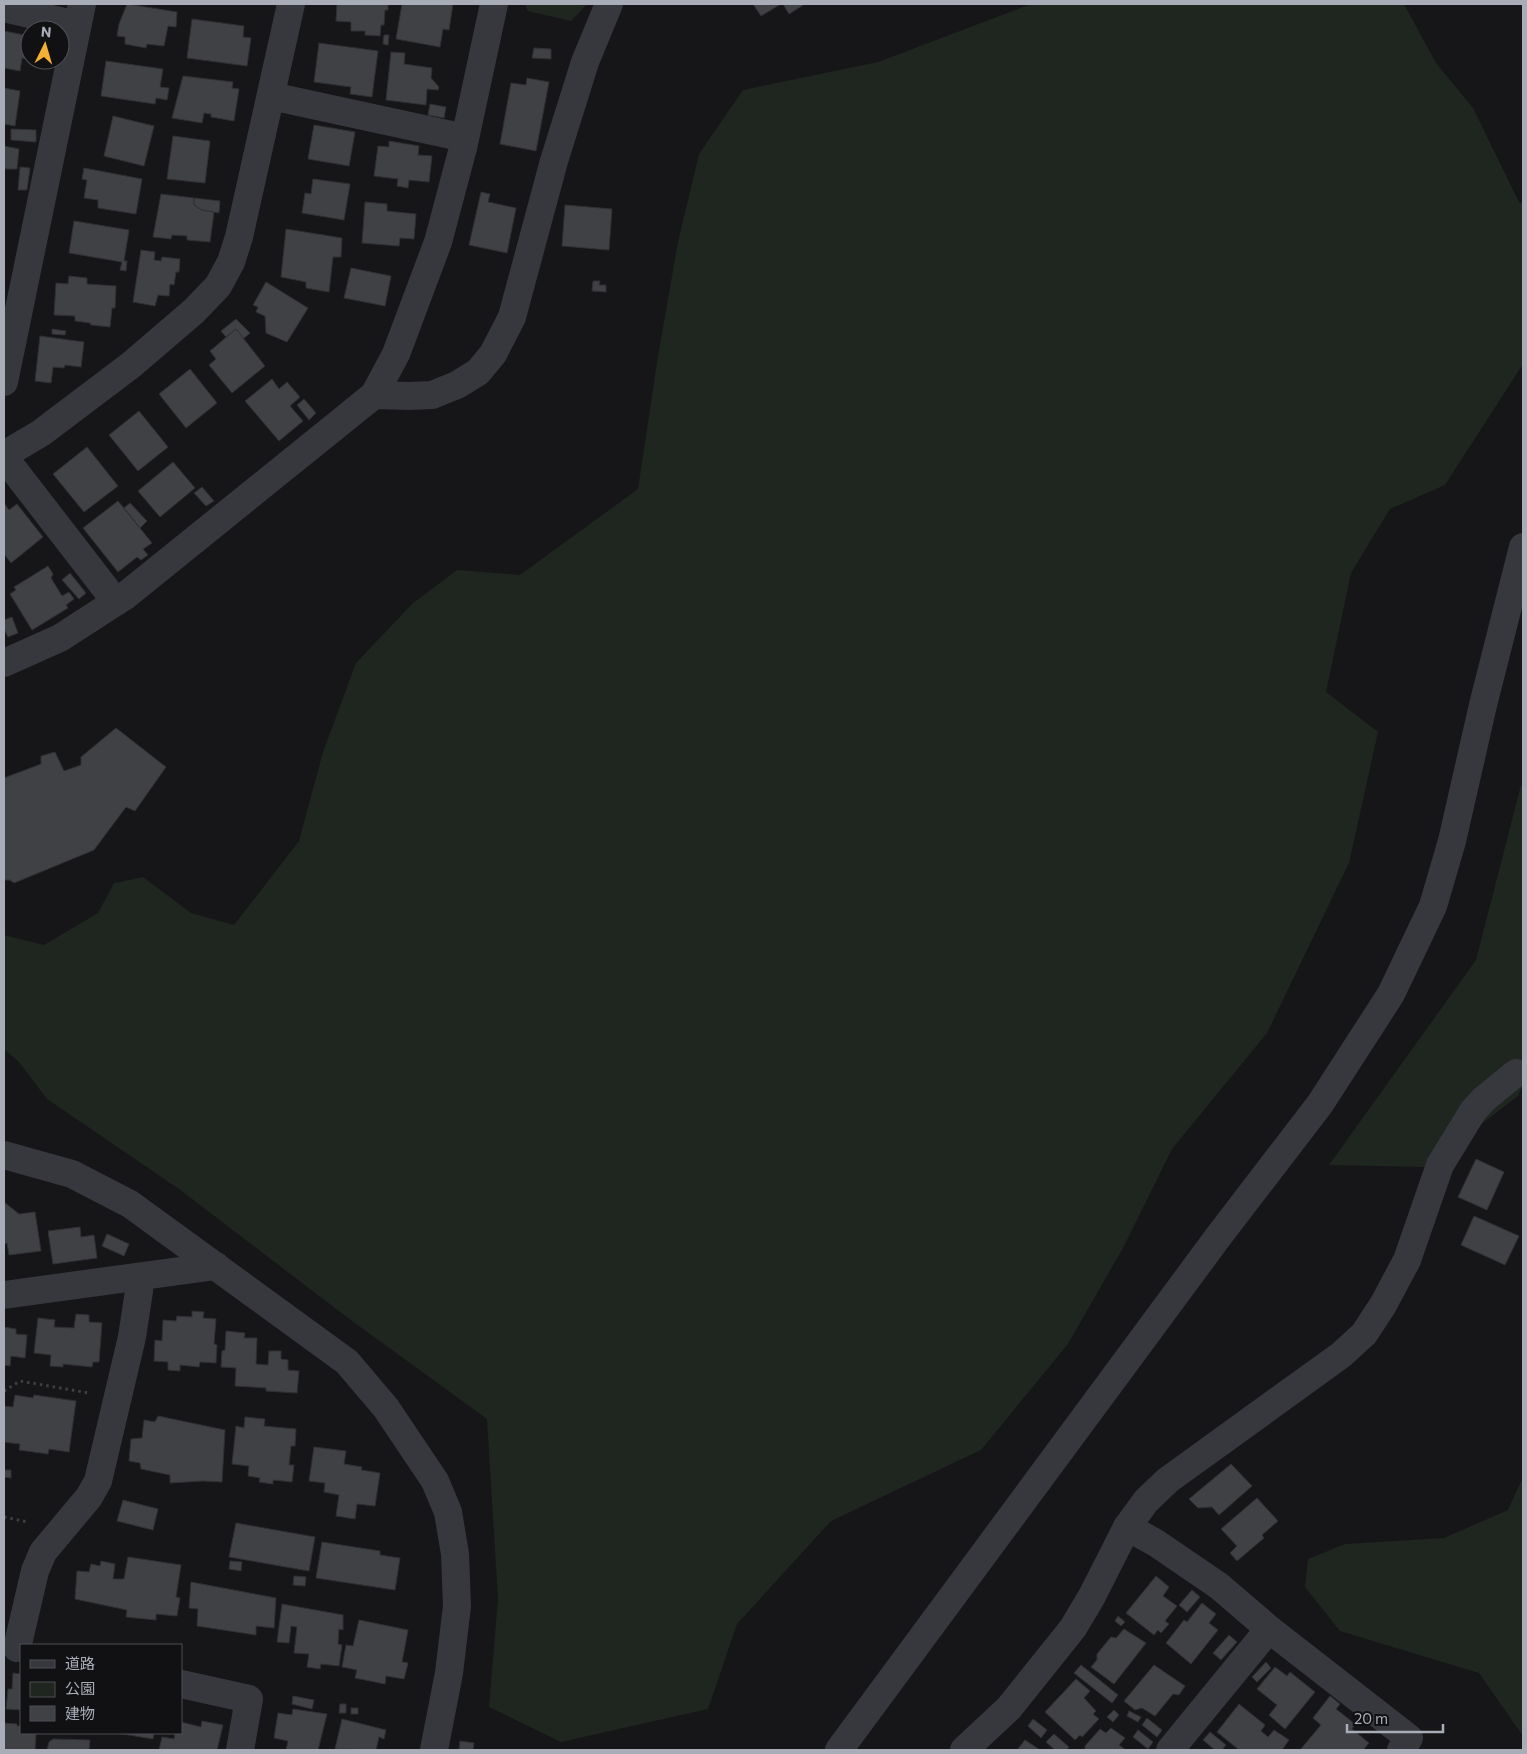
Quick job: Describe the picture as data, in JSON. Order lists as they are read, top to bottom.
{
  "legend": ["道路", "公園", "建物"],
  "scale_bar": "20 m",
  "north": "top"
}
